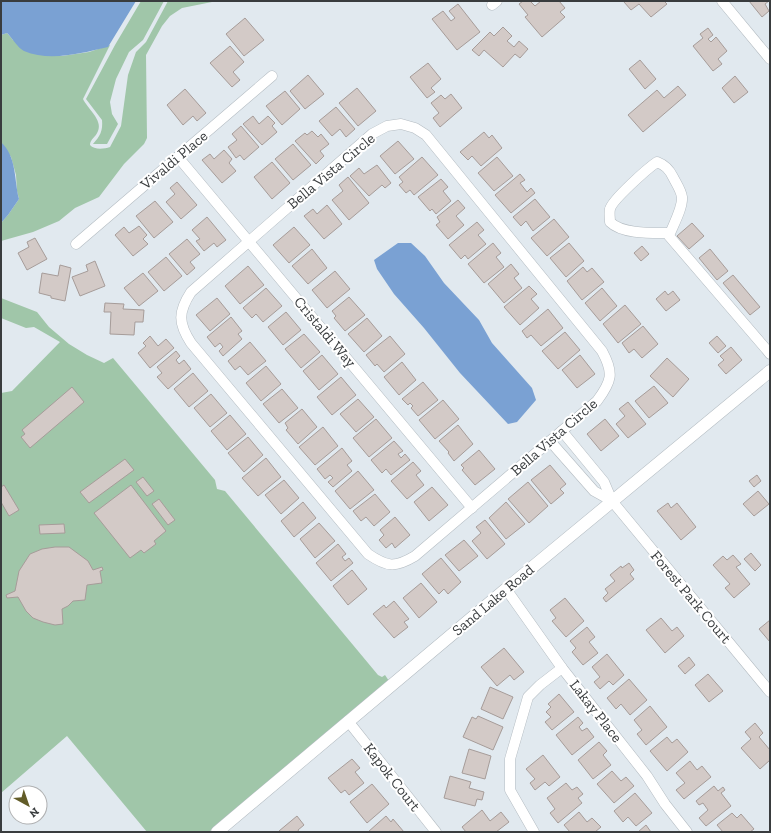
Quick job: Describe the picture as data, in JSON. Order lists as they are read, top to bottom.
{
  "streets": {
    "street": [
      "Vivaldi Place",
      "Bella Vista Circle",
      "Cristaldi Way",
      "Forest Park Court",
      "Sand Lake Road",
      "Lakay Place",
      "Kapok Court"
    ]
  },
  "crossings": [
    ["Vivaldi Place", "Cristaldi Way"],
    ["Bella Vista Circle", "Cristaldi Way"],
    ["Forest Park Court", "Sand Lake Road"],
    ["Sand Lake Road", "Lakay Place"],
    ["Sand Lake Road", "Kapok Court"]
  ],
  "north": "bottom right"
}
